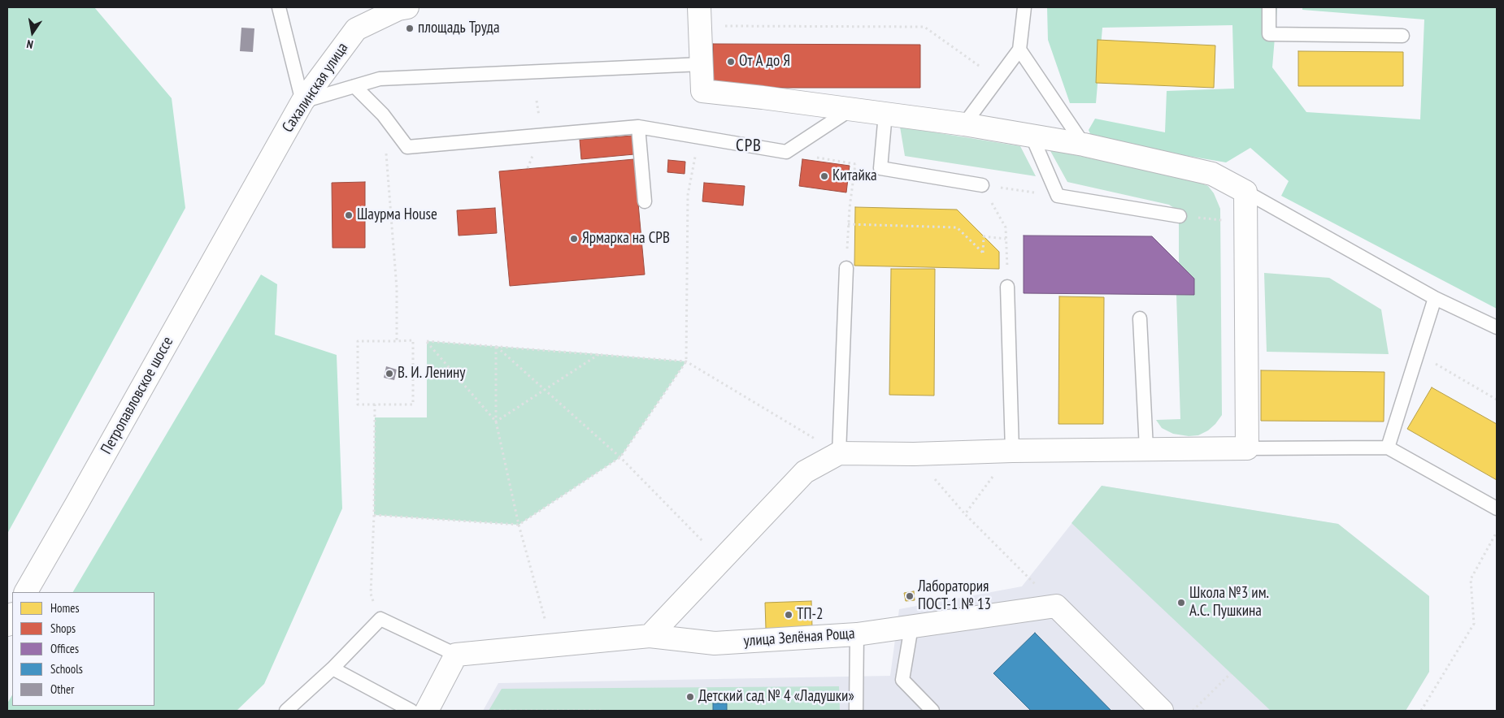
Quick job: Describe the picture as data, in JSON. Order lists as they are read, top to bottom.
{
  "streets": {
    "street": ["Сахалинская улица", "Петропавловское шоссе", "улица Зелёная Роща"]
  },
  "crossings": [
    ["Сахалинская улица", "Петропавловское шоссе"]
  ],
  "districts": ["СРВ"],
  "places": [
    "площадь Труда",
    "От А до Я",
    "Китайка",
    "Шаурма House",
    "Ярмарка на СРВ",
    "В. И. Ленину",
    "Лаборатория ПОСТ-1 № 13",
    "Школа №3 им. А.С. Пушкина",
    "ТП-2",
    "Детский сад № 4 «Ладушки»"
  ],
  "legend": [
    "Homes",
    "Shops",
    "Offices",
    "Schools",
    "Other"
  ],
  "north": "bottom"
}
